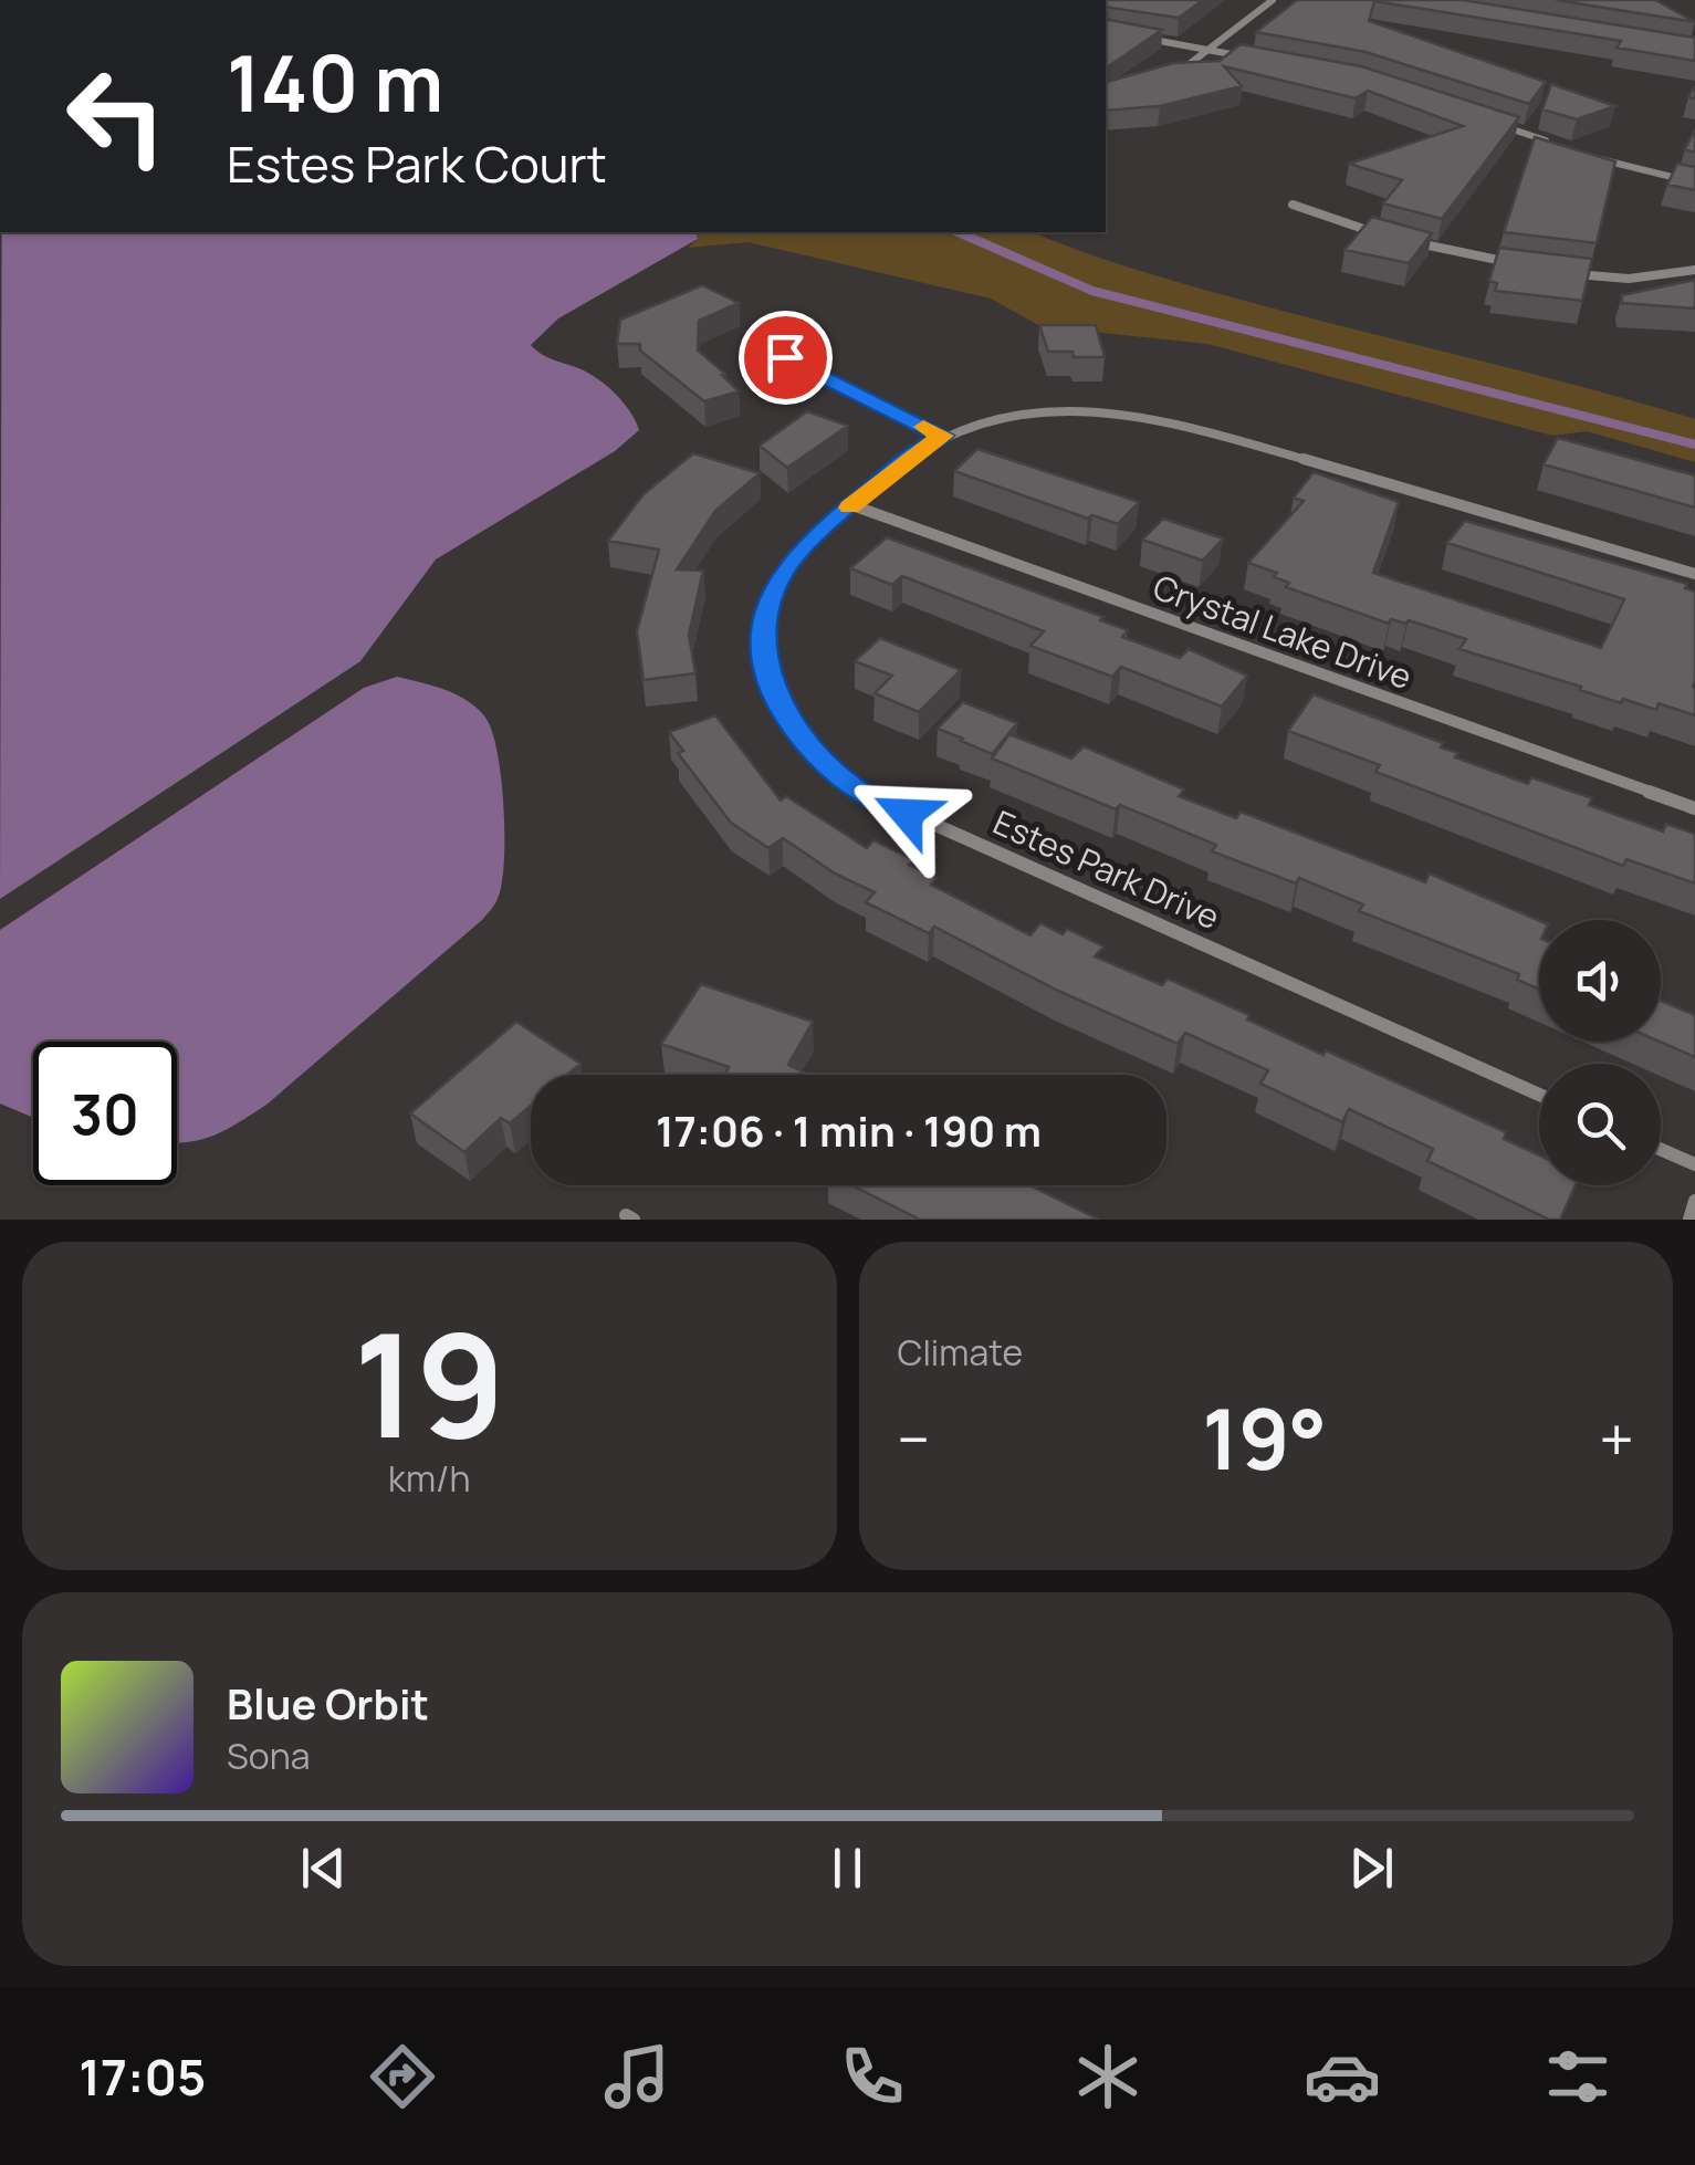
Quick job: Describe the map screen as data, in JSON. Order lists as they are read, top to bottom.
{
  "streets": {
    "street": ["Crystal Lake Drive", "Estes Park Drive"]
  },
  "crossings": [
    ["Crystal Lake Drive", "Estes Park Drive"]
  ],
  "page": {
    "turn": ["140 m", "Estes Park Court"],
    "limit": "30",
    "trip": "17:06 · 1 min · 190 m",
    "tile": [
      ["19", "km/h"],
      "Climate"
    ],
    "heat": ["−", "19°", "+"],
    "song": ["Blue Orbit", "Sona"],
    "tabs": "17:05"
  }
}
